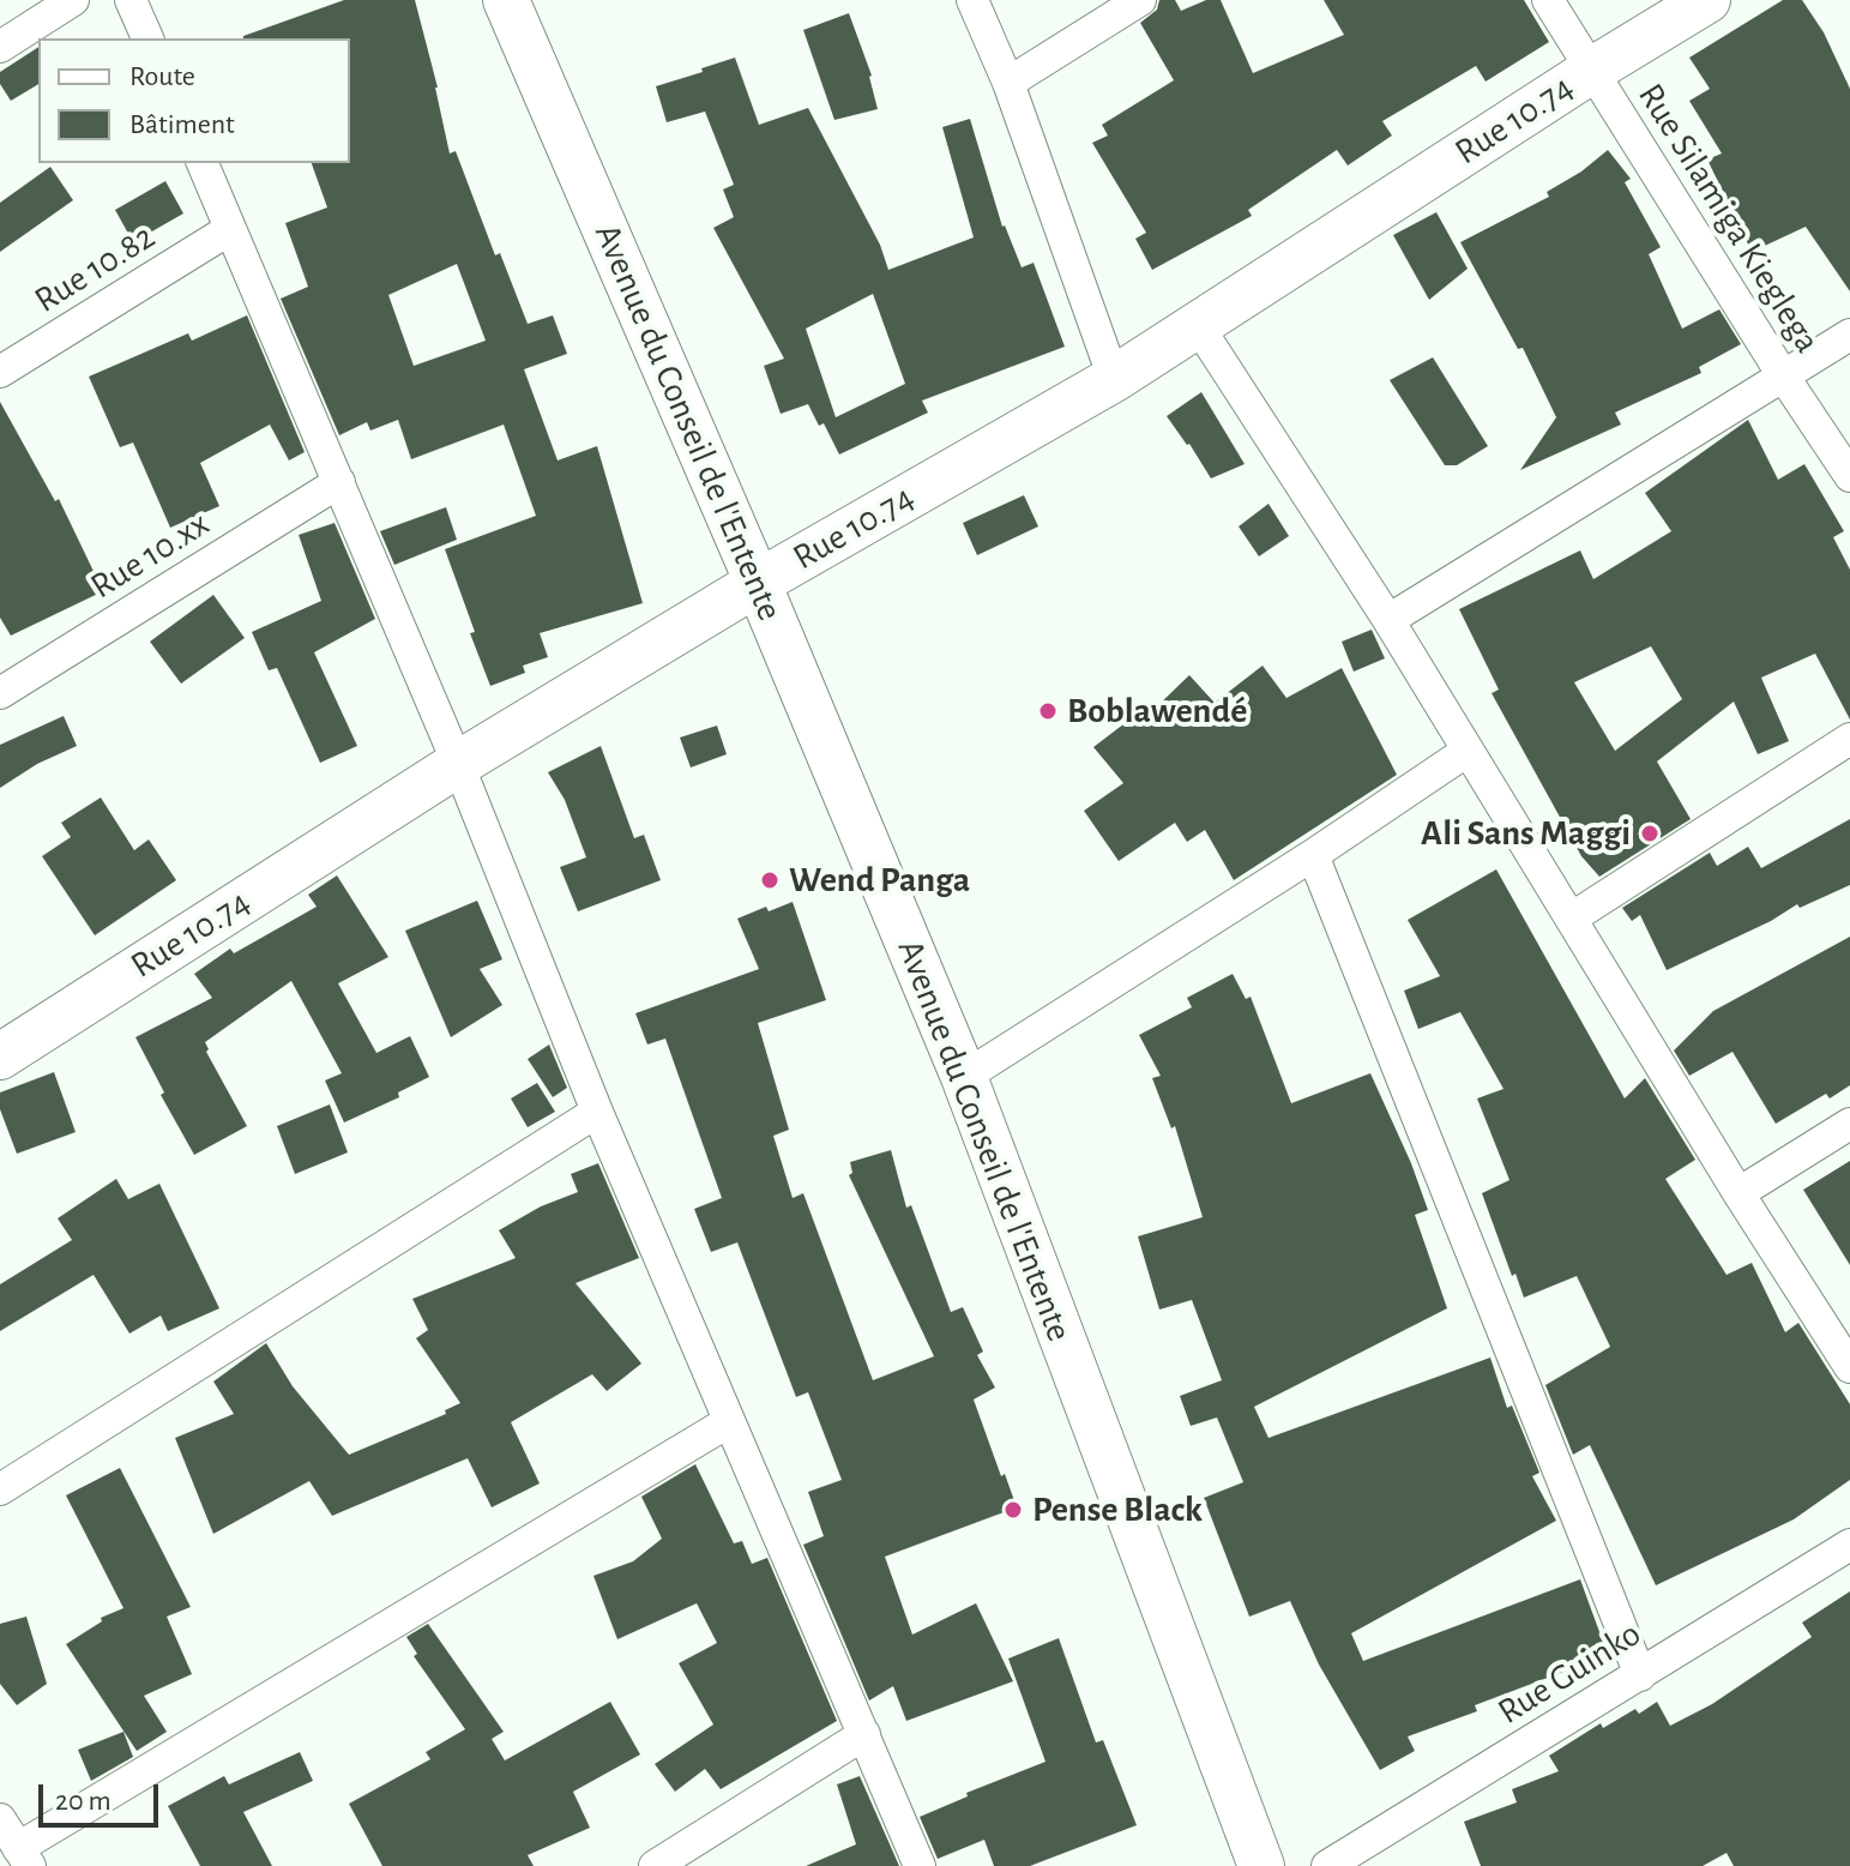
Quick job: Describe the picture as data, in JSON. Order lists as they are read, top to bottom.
{
  "streets": {
    "main road": ["Rue 10.74", "Avenue du Conseil de l'Entente"],
    "street": [
      "Rue Silamiga Kieglega",
      "Rue 10.82",
      "Rue 10.xx",
      "Rue Guinko"
    ]
  },
  "crossings": [
    ["Rue 10.74", "Rue Silamiga Kieglega"],
    ["Rue 10.74", "Avenue du Conseil de l'Entente"]
  ],
  "places": [
    "Boblawendé",
    "Ali Sans Maggi",
    "Wend Panga",
    "Pense Black"
  ],
  "legend": ["Route", "Bâtiment"],
  "scale_bar": "20 m"
}
